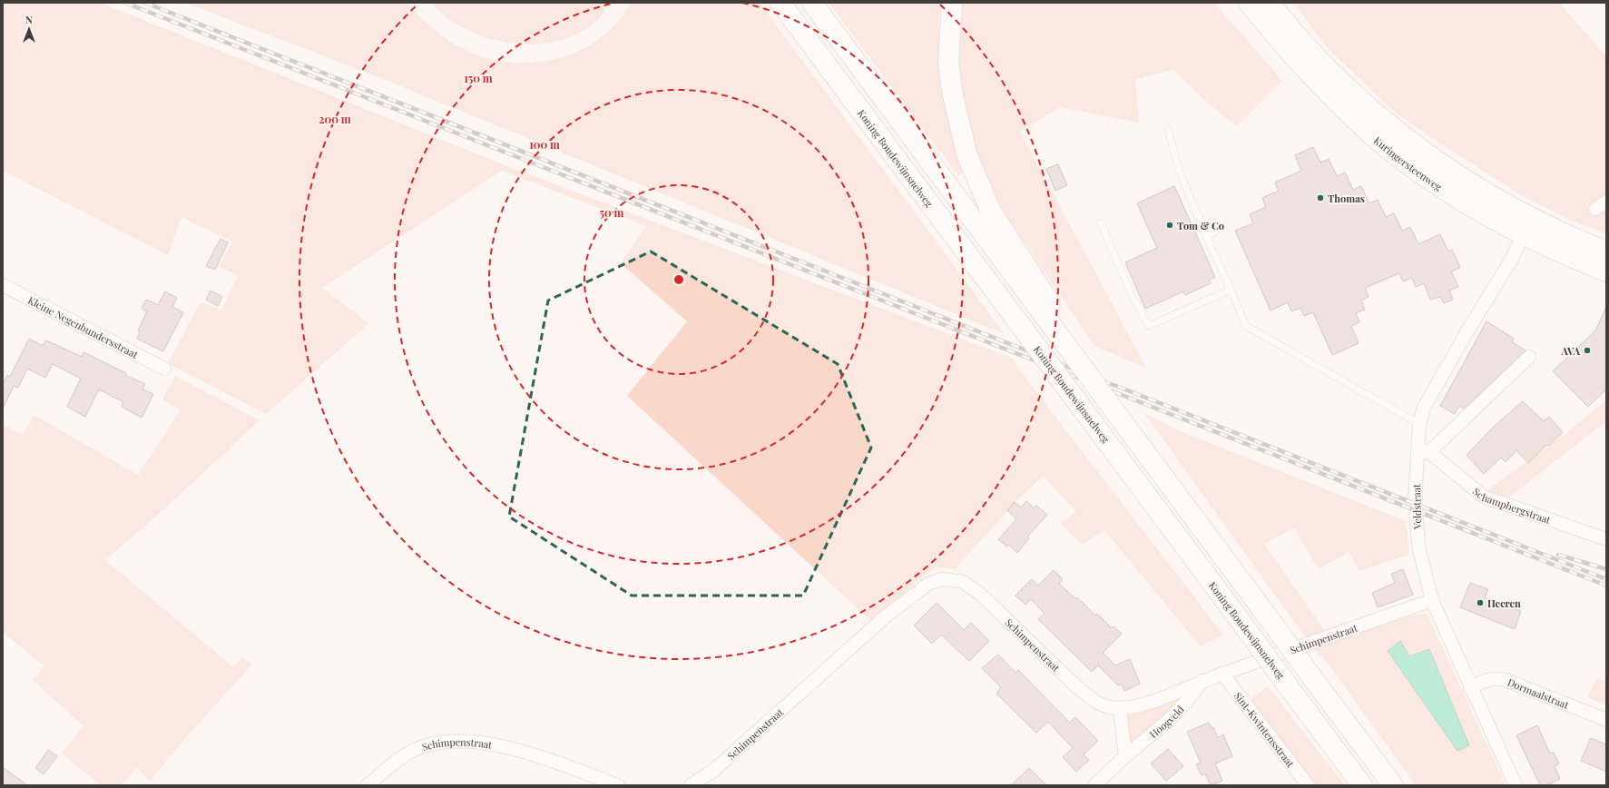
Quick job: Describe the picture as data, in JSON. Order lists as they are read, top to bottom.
{
  "streets": {
    "main road": ["Koning Boudewijnsnelweg", "Kuringersteenweg"],
    "street": [
      "Kleine Negenbundersstraat",
      "Schampbergstraat",
      "Veldstraat",
      "Schimpenstraat",
      "Dormaalstraat",
      "Hoogveld",
      "Sint-Kwintensstraat"
    ]
  },
  "crossings": [
    ["Kuringersteenweg", "Veldstraat"],
    ["Schampbergstraat", "Veldstraat"],
    ["Veldstraat", "Schimpenstraat"],
    ["Veldstraat", "Dormaalstraat"],
    ["Schimpenstraat", "Hoogveld"],
    ["Schimpenstraat", "Sint-Kwintensstraat"]
  ],
  "places": [
    "Thomas",
    "Tom & Co",
    "AVA",
    "Heeren"
  ],
  "north": "top",
  "rings": [
    "150 m",
    "200 m",
    "100 m",
    "50 m"
  ]
}
